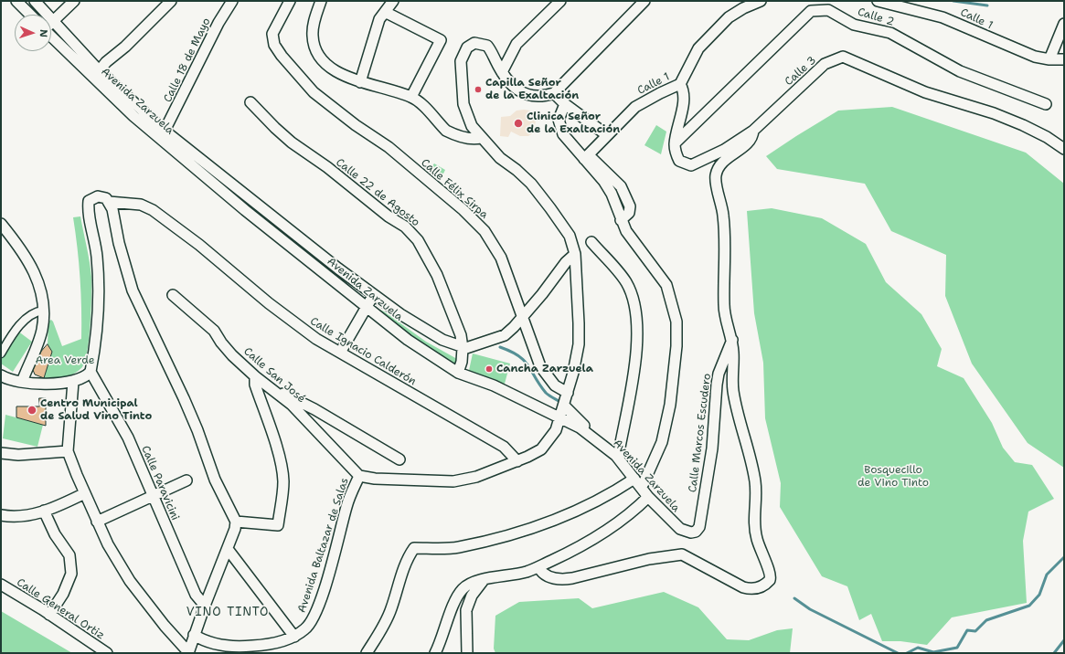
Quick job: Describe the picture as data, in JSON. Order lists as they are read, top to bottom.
{
  "streets": {
    "street": [
      "Calle 2",
      "Calle 1",
      "Calle 18 de Mayo",
      "Calle 3",
      "Avenida Zarzuela",
      "Calle Félix Sirpa",
      "Calle 22 de Agosto",
      "Calle Ignacio Calderón",
      "Calle San José",
      "Calle Marcos Escudero",
      "Calle Paravicini",
      "Avenida Baltazar de Salas",
      "Calle General Ortiz"
    ]
  },
  "crossings": [
    ["Calle 2", "Calle 3"],
    ["Calle 18 de Mayo", "Avenida Zarzuela"],
    ["Avenida Zarzuela", "Calle 22 de Agosto"],
    ["Avenida Zarzuela", "Calle Marcos Escudero"],
    ["Avenida Zarzuela", "Avenida Baltazar de Salas"],
    ["Calle Félix Sirpa", "Avenida Baltazar de Salas"],
    ["Calle Ignacio Calderón", "Avenida Baltazar de Salas"],
    ["Calle San José", "Avenida Baltazar de Salas"]
  ],
  "districts": ["VINO TINTO"],
  "parks": ["Area Verde", "Bosquecillo de Vino Tinto"],
  "places": [
    "Capilla Señor de la Exaltación",
    "Clinica Señor de la Exaltación",
    "Cancha Zarzuela",
    "Centro Municipal de Salud Vino Tinto"
  ],
  "north": "right"
}
